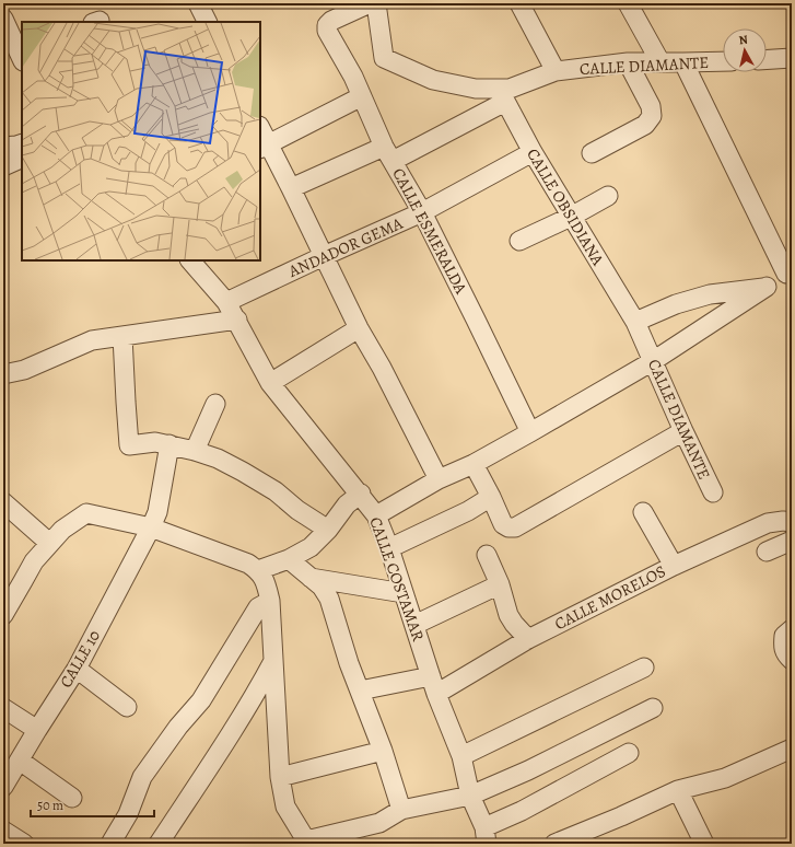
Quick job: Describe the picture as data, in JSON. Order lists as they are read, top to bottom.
{
  "streets": {
    "street": [
      "CALLE DIAMANTE",
      "CALLE OBSIDIANA",
      "CALLE ESMERALDA",
      "ANDADOR GEMA",
      "CALLE COSTAMAR",
      "CALLE MORELOS",
      "CALLE 10"
    ]
  },
  "crossings": [
    ["CALLE DIAMANTE", "CALLE OBSIDIANA"],
    ["CALLE DIAMANTE", "CALLE ESMERALDA"],
    ["CALLE OBSIDIANA", "ANDADOR GEMA"],
    ["CALLE ESMERALDA", "ANDADOR GEMA"],
    ["ANDADOR GEMA", "CALLE COSTAMAR"],
    ["CALLE COSTAMAR", "CALLE MORELOS"]
  ],
  "scale_bar": "50 m",
  "north": "top"
}
